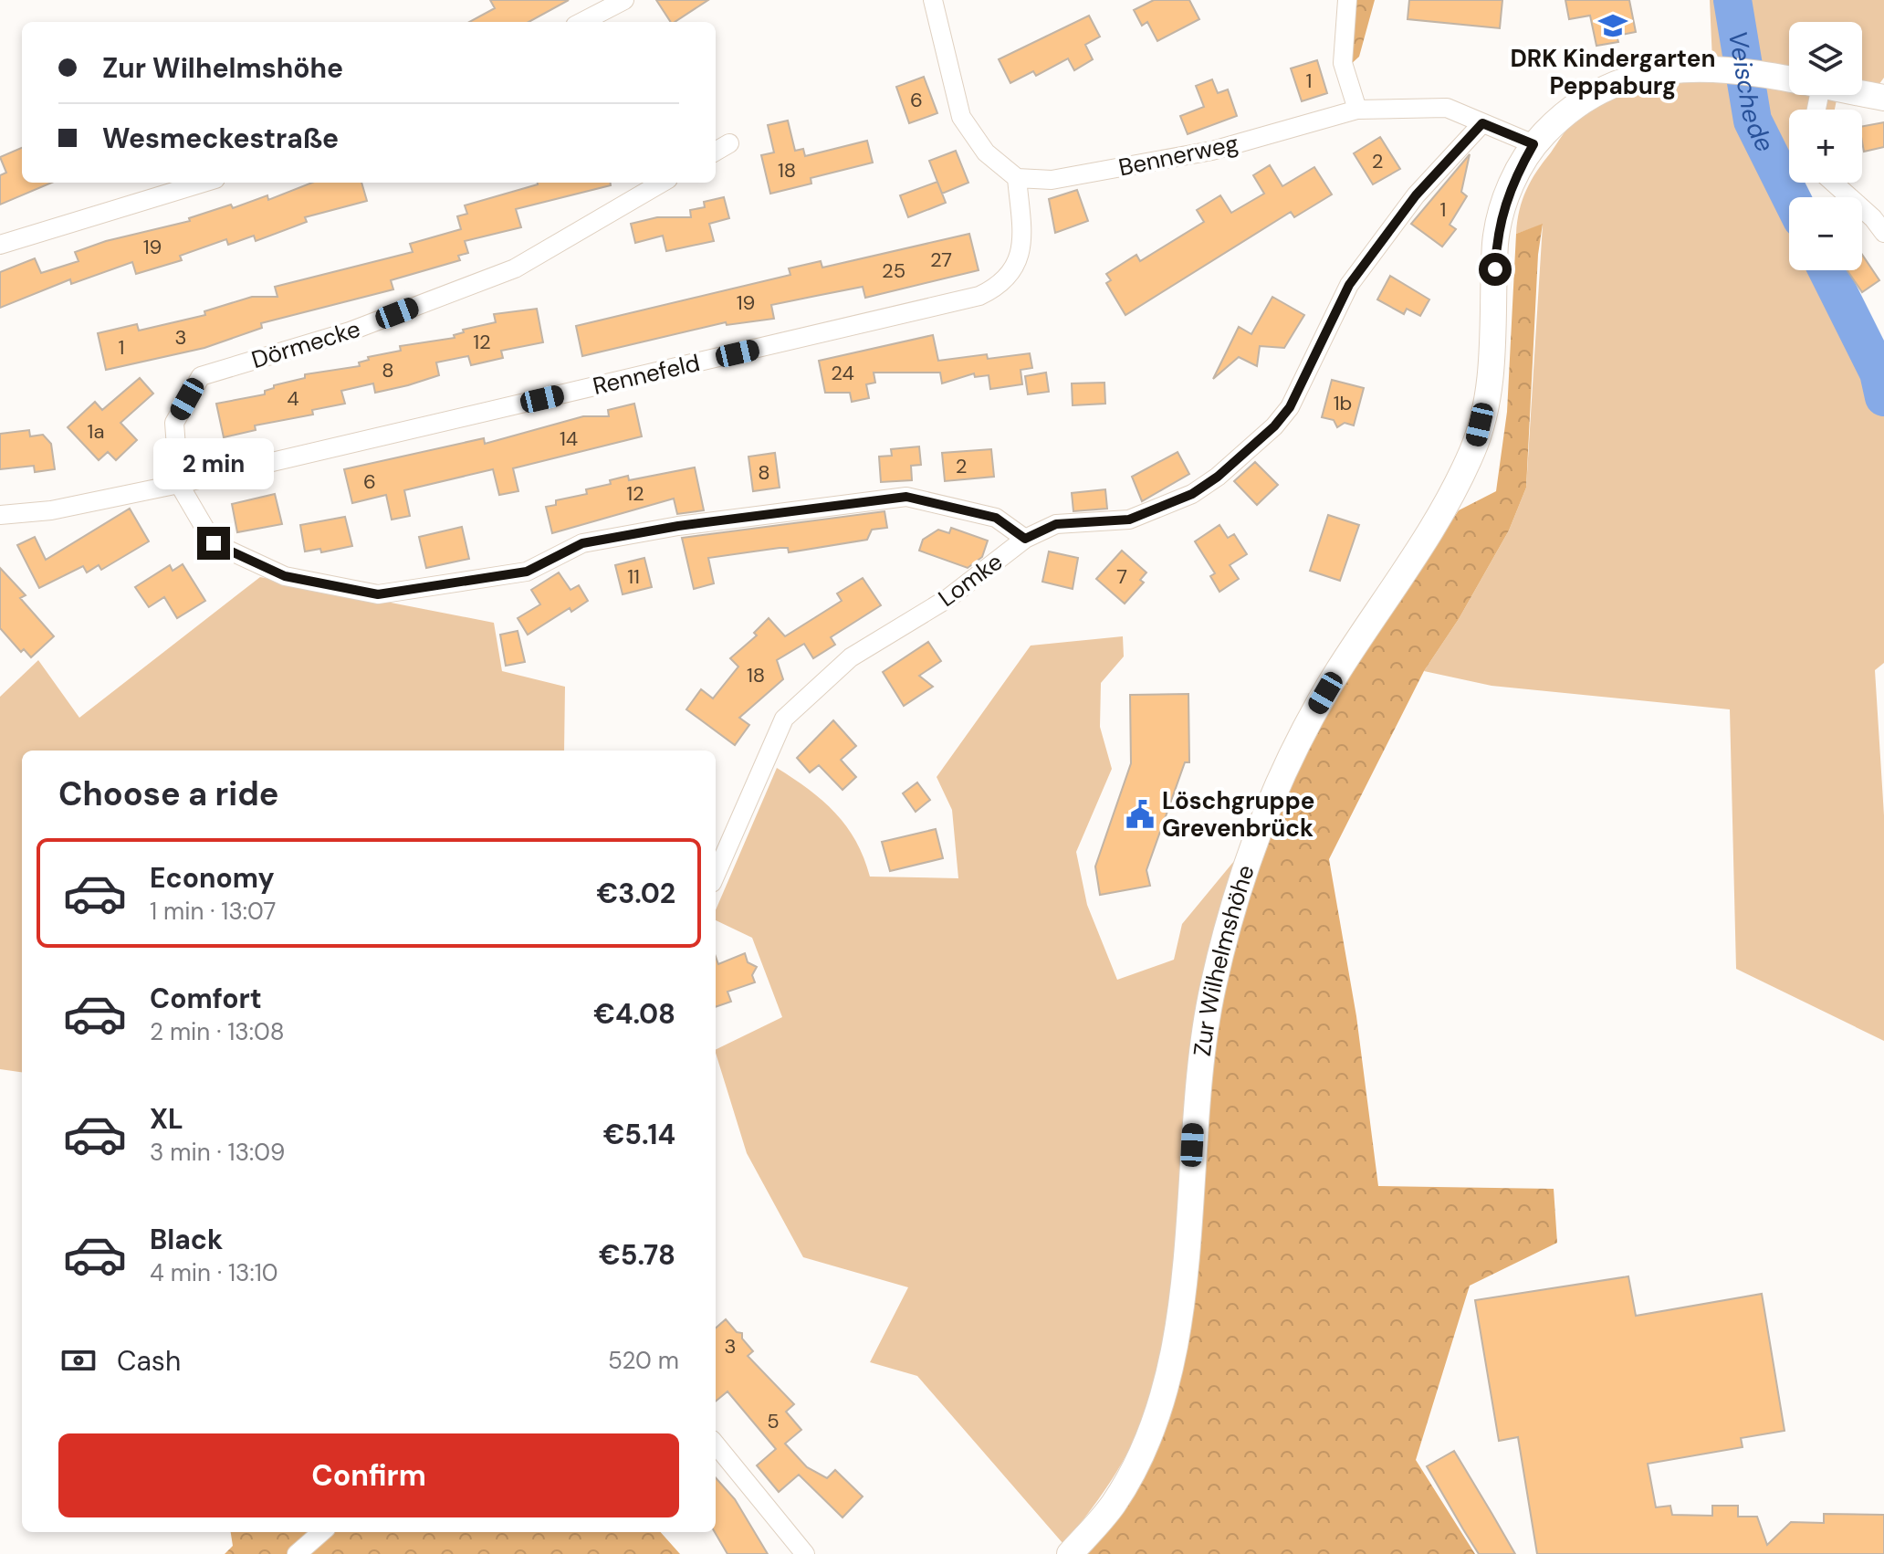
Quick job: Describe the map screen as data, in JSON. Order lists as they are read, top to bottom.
{
  "streets": {
    "street": [
      "Bennerweg",
      "Dörmecke",
      "Rennefeld",
      "Lomke",
      "Zur Wilhelmshöhe"
    ]
  },
  "crossings": [
    ["Bennerweg", "Rennefeld"],
    ["Bennerweg", "Lomke"],
    ["Bennerweg", "Zur Wilhelmshöhe"],
    ["Dörmecke", "Rennefeld"]
  ],
  "water": ["Veischede"],
  "places": {
    "school or university": ["DRK Kindergarten Peppaburg"],
    "public building": ["Löschgruppe Grevenbrück"]
  },
  "house_numbers": [
    "1",
    "6",
    "2",
    "18",
    "1",
    "19",
    "27",
    "25",
    "19",
    "3",
    "12",
    "1",
    "8",
    "24",
    "4",
    "1b",
    "1a",
    "14",
    "2",
    "8",
    "6",
    "12",
    "11",
    "7",
    "18",
    "3",
    "5"
  ],
  "page": {
    "map_buttons": ["+", "−"],
    "banner": ["Zur Wilhelmshöhe", "Wesmeckestraße"],
    "bubble": "2 min",
    "heading": "Choose a ride",
    "list": [
      {
        "name": "Economy",
        "note": "1 min · 13:07",
        "value": "€3.02"
      },
      {
        "name": "Comfort",
        "note": "2 min · 13:08",
        "value": "€4.08"
      },
      {
        "name": "XL",
        "note": "3 min · 13:09",
        "value": "€5.14"
      },
      {
        "name": "Black",
        "note": "4 min · 13:10",
        "value": "€5.78"
      }
    ],
    "pay": ["Cash", "520 m"],
    "buttons": "Confirm"
  }
}
